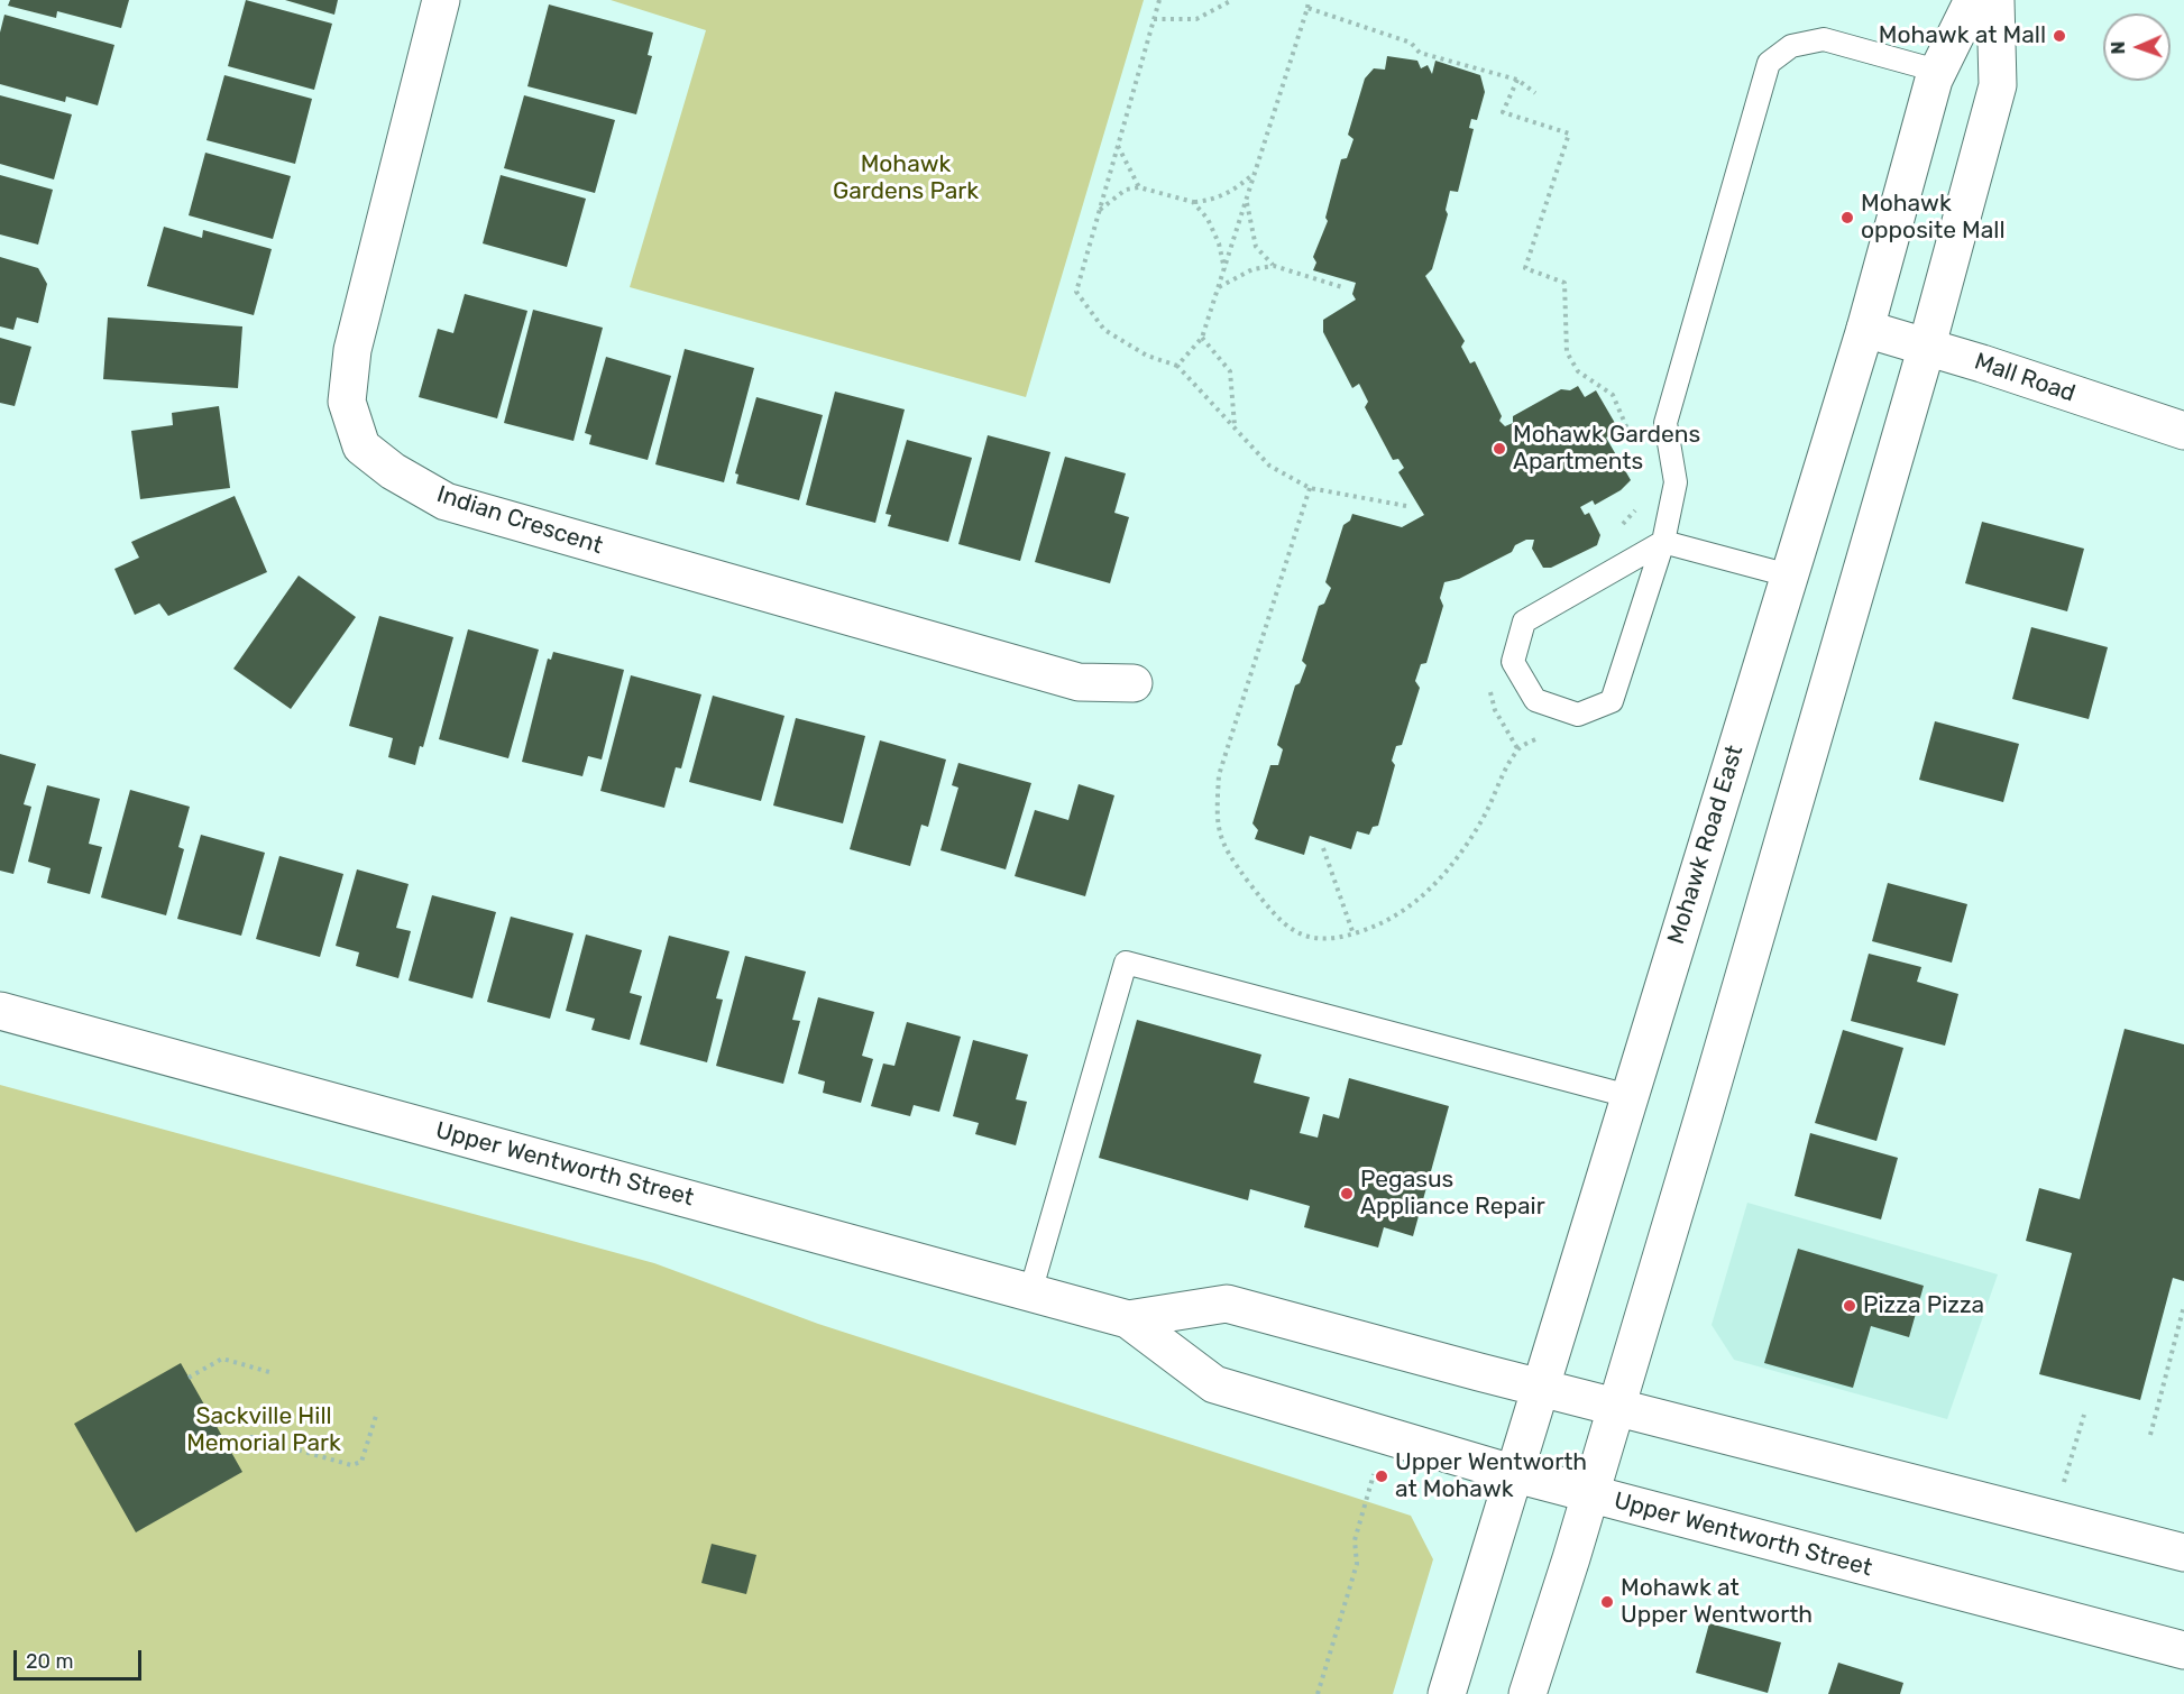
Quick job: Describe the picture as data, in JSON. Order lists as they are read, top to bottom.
{
  "streets": {
    "main road": [
      "Mall Road",
      "Indian Crescent",
      "Mohawk Road East",
      "Upper Wentworth Street"
    ]
  },
  "crossings": [
    ["Mall Road", "Mohawk Road East"],
    ["Mohawk Road East", "Upper Wentworth Street"]
  ],
  "parks": ["Mohawk Gardens Park", "Sackville Hill Memorial Park"],
  "places": [
    "Mohawk at Mall",
    "Mohawk opposite Mall",
    "Mohawk Gardens Apartments",
    "Pegasus Appliance Repair",
    "Pizza Pizza",
    "Upper Wentworth at Mohawk",
    "Mohawk at Upper Wentworth"
  ],
  "scale_bar": "20 m",
  "north": "left"
}
